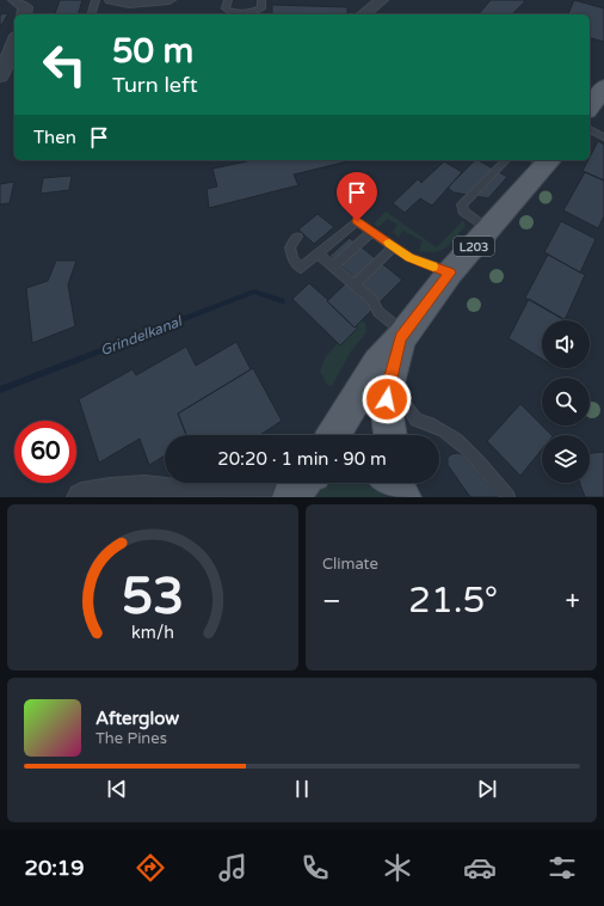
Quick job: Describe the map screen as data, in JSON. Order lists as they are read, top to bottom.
{
  "streets": {
    "main road": ["L203"]
  },
  "water": ["Grindelkanal"],
  "page": {
    "turn": ["50 m", "Turn left"],
    "then": "Then",
    "limit": "60",
    "trip": "20:20 · 1 min · 90 m",
    "tile": "Climate",
    "heat": ["−", "21.5°", "+"],
    "song": ["Afterglow", "The Pines"],
    "tabs": "20:19",
    "gauge": ["53", "km/h"]
  }
}
